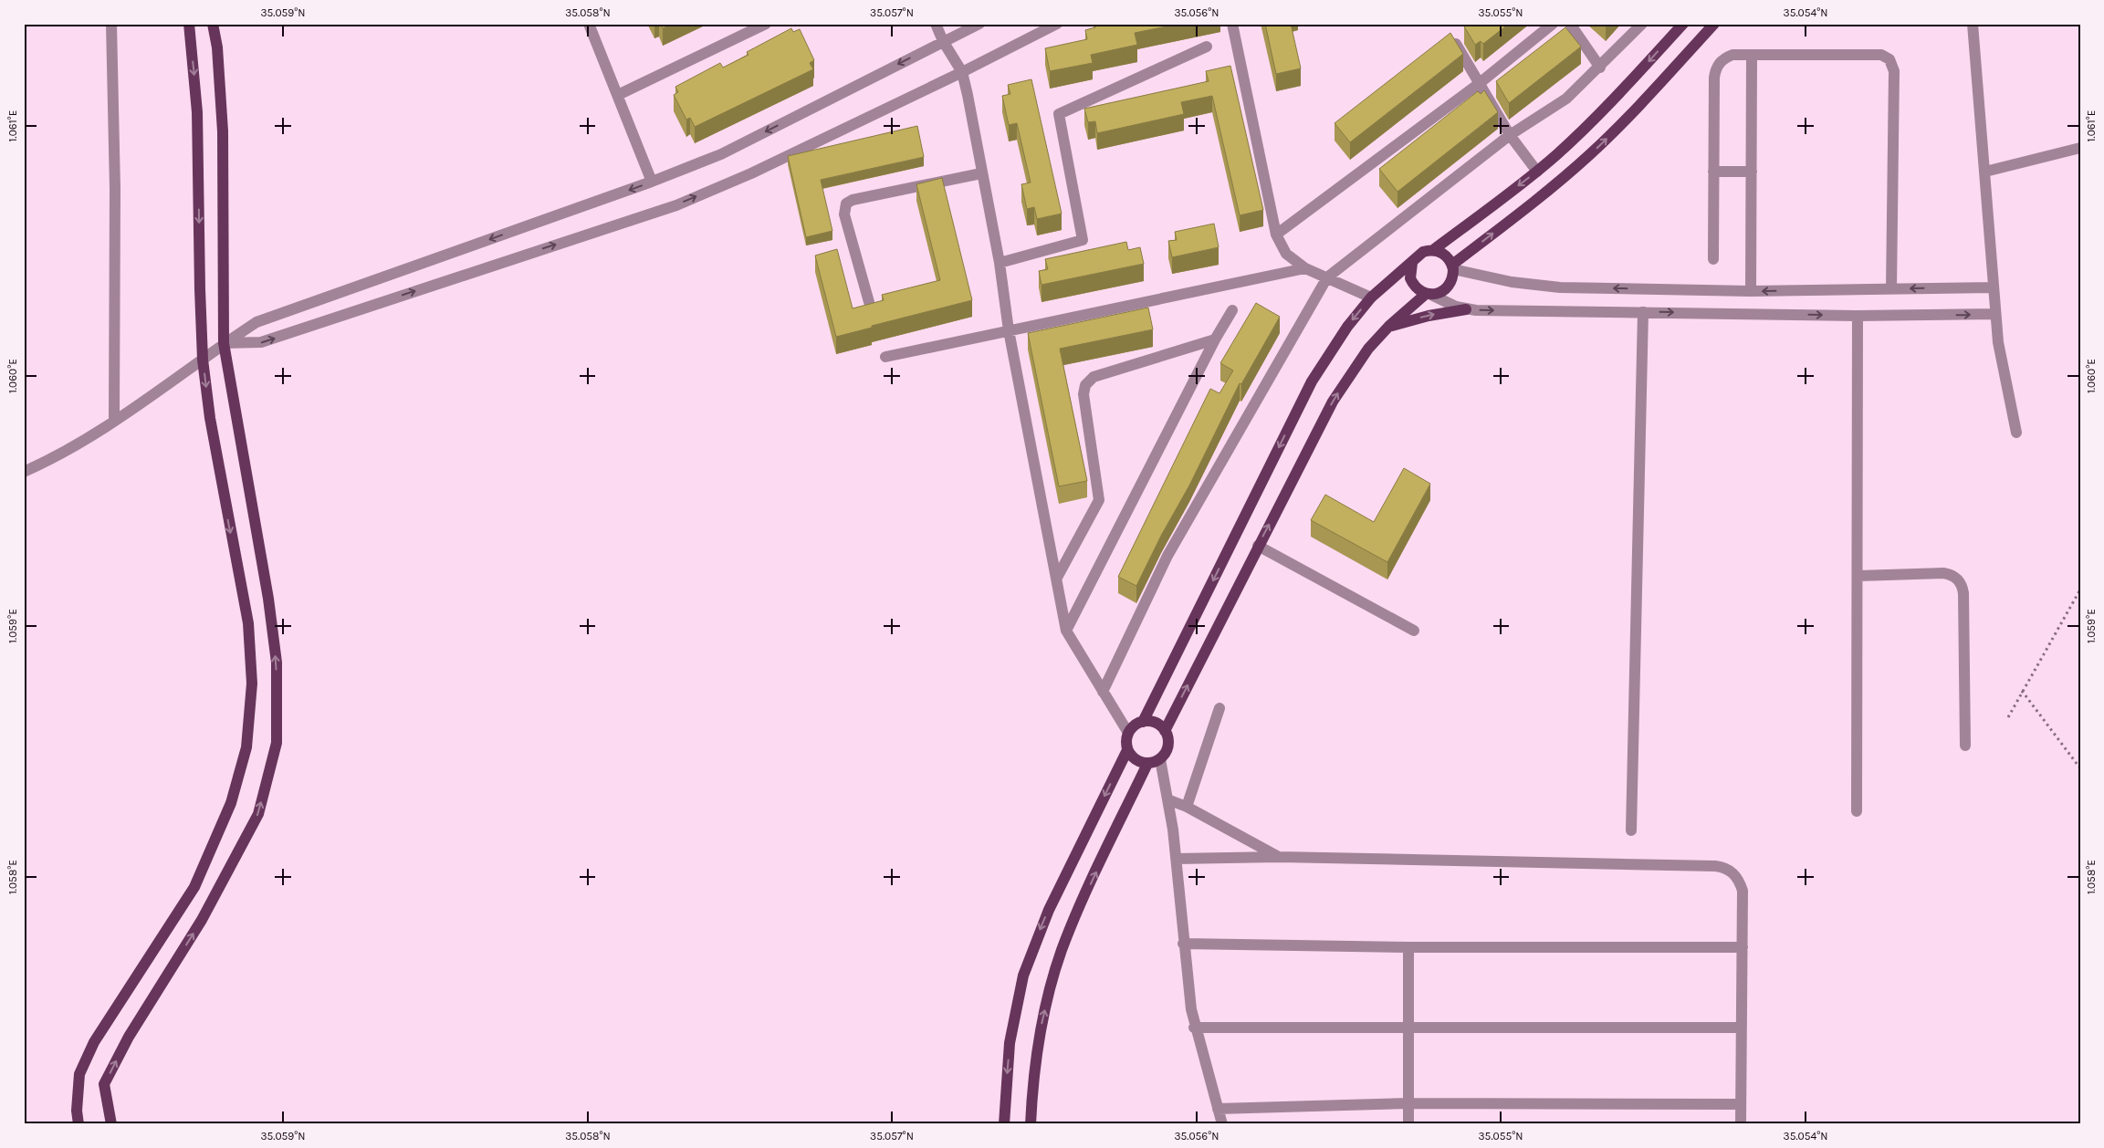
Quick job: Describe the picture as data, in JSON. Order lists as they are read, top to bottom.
{
  "coordinates": [
    "35.059°N",
    "35.058°N",
    "35.057°N",
    "35.056°N",
    "35.055°N",
    "35.054°N",
    "1.061°E",
    "1.060°E",
    "1.059°E",
    "1.058°E"
  ]
}
